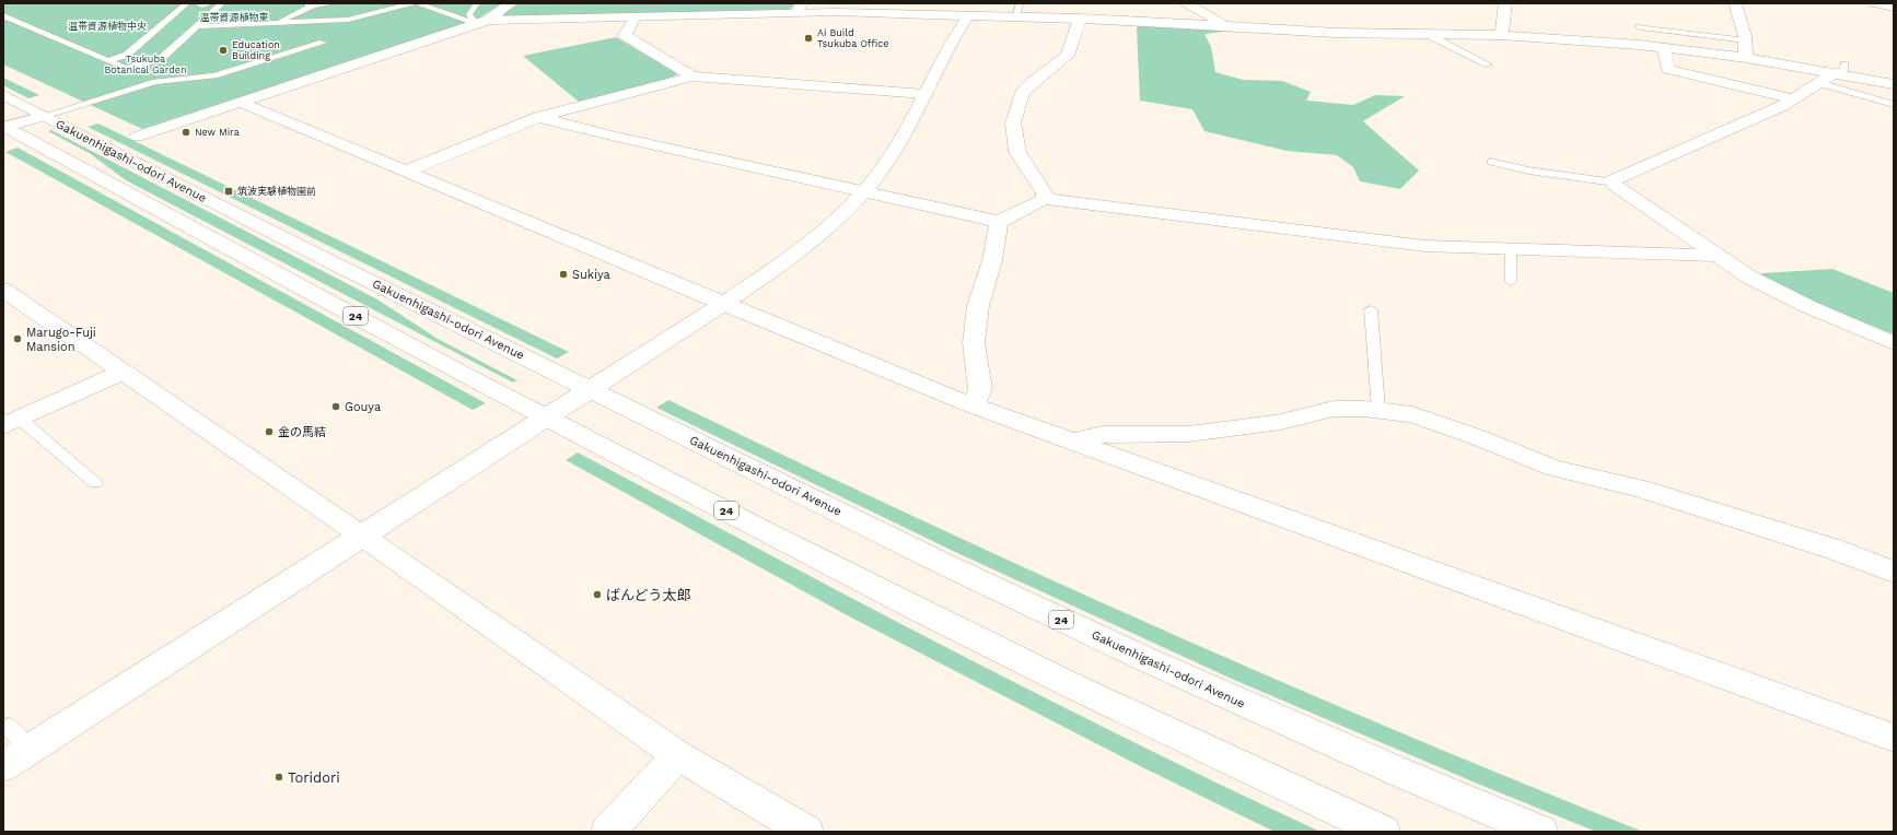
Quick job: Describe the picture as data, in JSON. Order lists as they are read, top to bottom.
{
  "streets": {
    "street": ["Gakuenhigashi-odori Avenue", "24"]
  },
  "parks": ["温帯資源植物東", "温帯資源植物中央", "Tsukuba Botanical Garden"],
  "places": {
    "other": [
      "Ai Build Tsukuba Office",
      "Education Building",
      "New Mira",
      "Sukiya",
      "Marugo-Fuji Mansion",
      "Gouya",
      "金の馬結",
      "ばんどう太郎",
      "Toridori"
    ],
    "transit": ["筑波実験植物園前"]
  }
}
